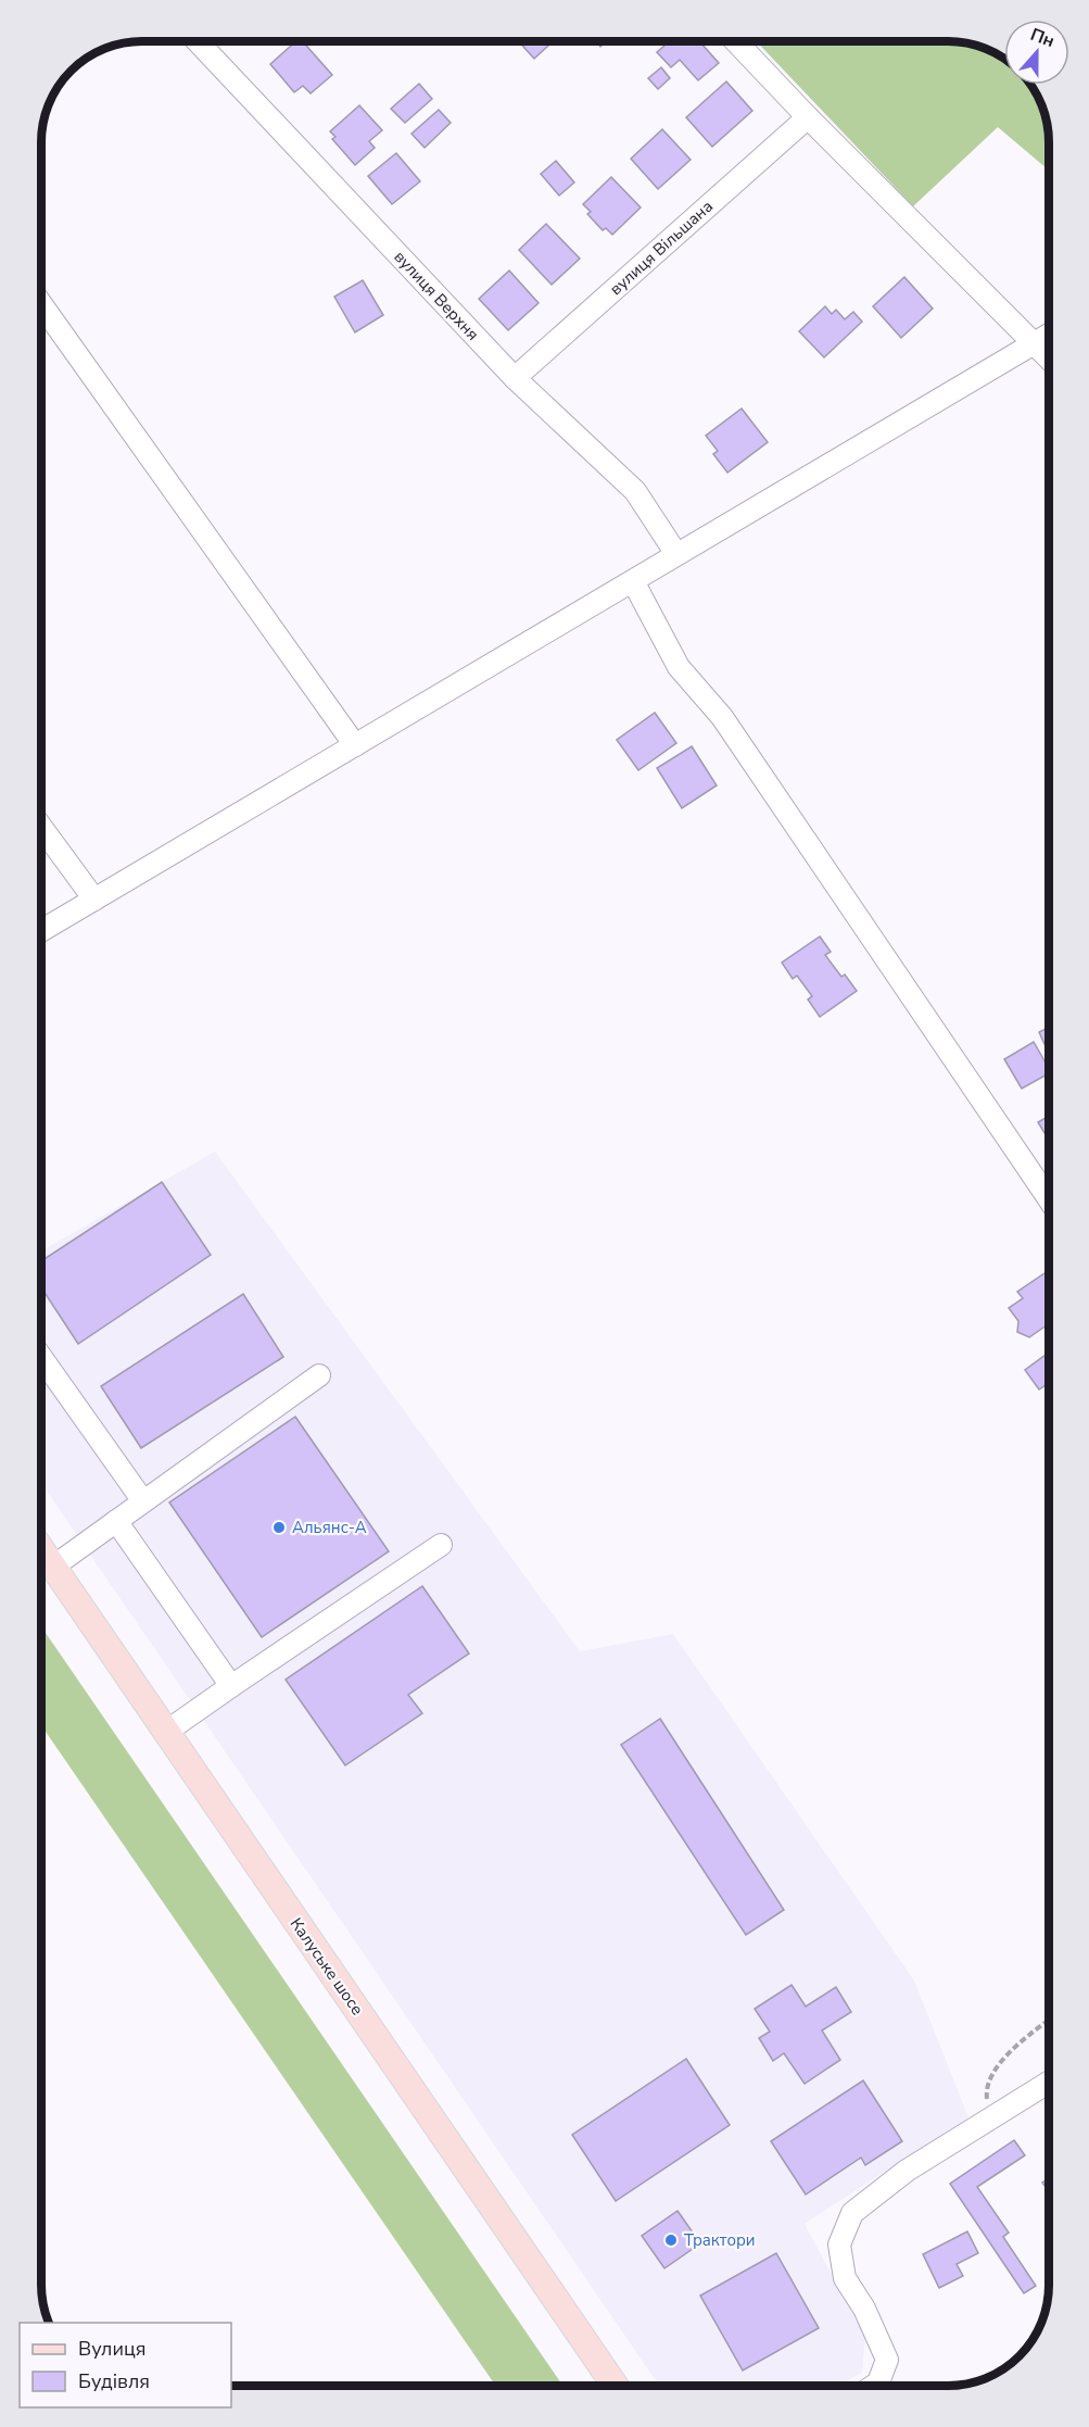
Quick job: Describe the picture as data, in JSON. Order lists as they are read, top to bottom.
{
  "streets": {
    "main road": ["Калуське шосе"],
    "street": ["вулиця Вільшана", "вулиця Верхня"]
  },
  "crossings": [
    ["вулиця Вільшана", "вулиця Верхня"]
  ],
  "places": ["Альянс-А", "Трактори"],
  "legend": ["Вулиця", "Будівля"],
  "north": "top"
}
